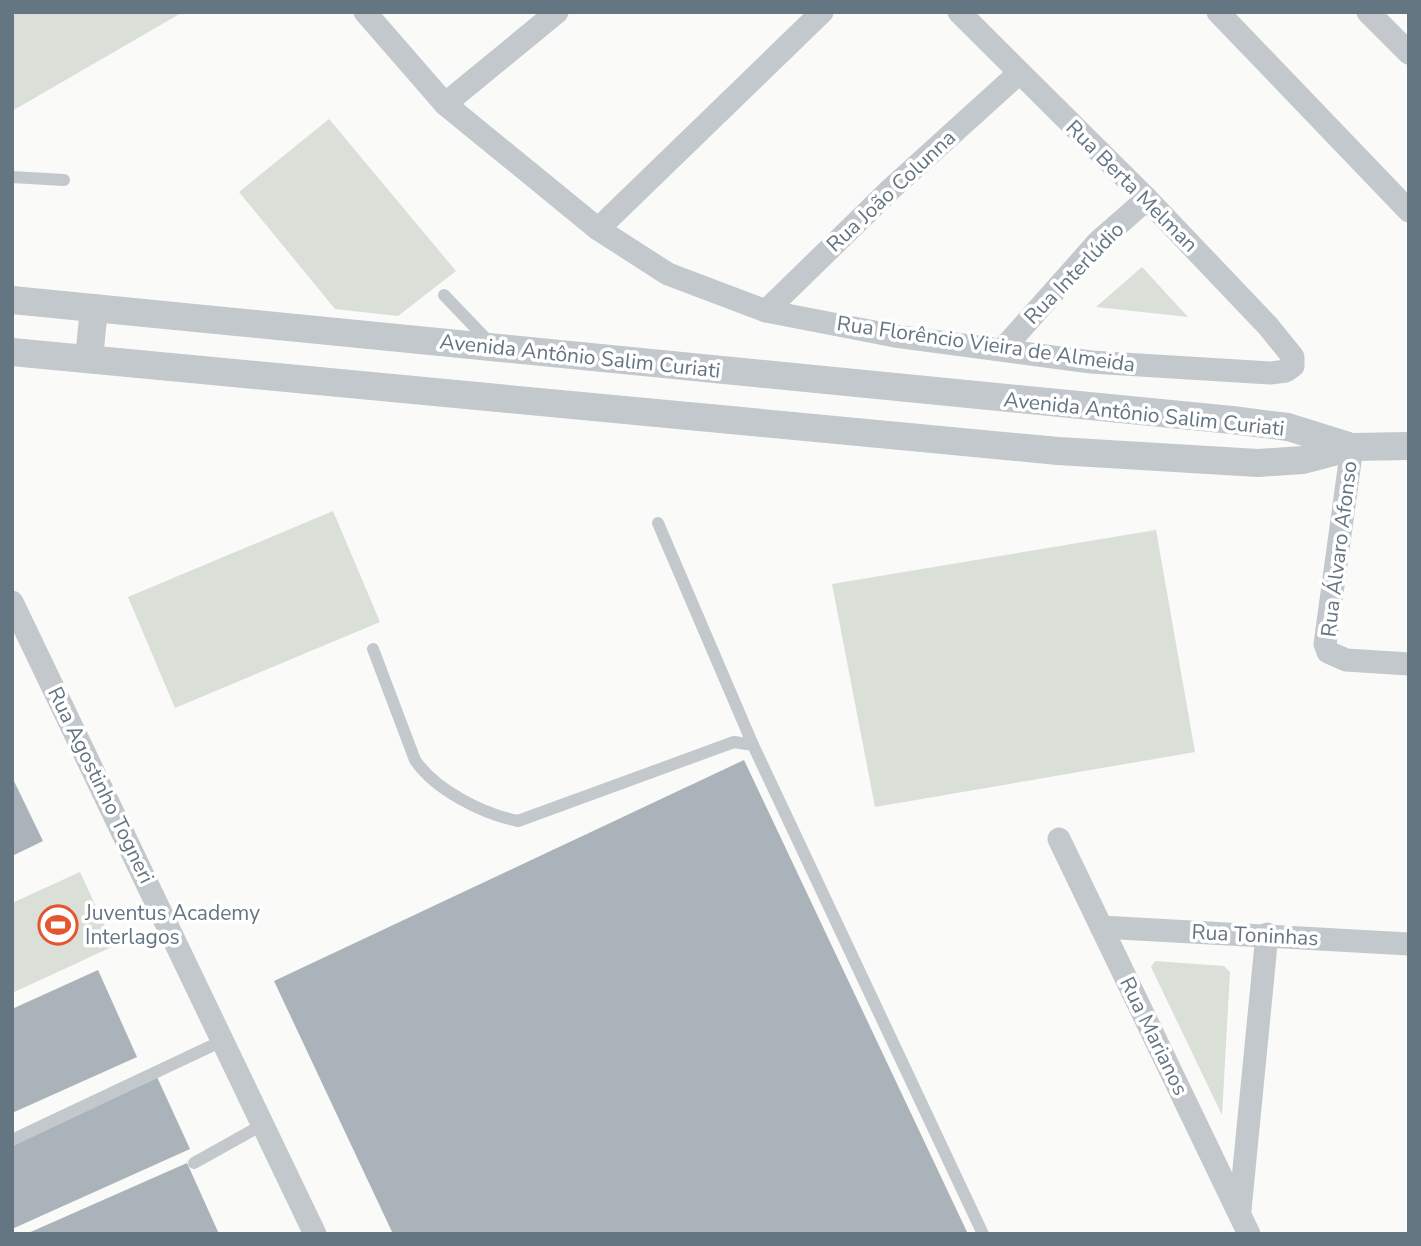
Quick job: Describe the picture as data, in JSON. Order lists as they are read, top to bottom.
{
  "streets": {
    "street": [
      "Rua Berta Melman",
      "Rua João Colunna",
      "Rua Interlúdio",
      "Rua Florêncio Vieira de Almeida",
      "Avenida Antônio Salim Curiati",
      "Rua Álvaro Afonso",
      "Rua Agostinho Togneri",
      "Rua Toninhas",
      "Rua Marianos"
    ]
  },
  "crossings": [
    ["Rua Berta Melman", "Rua João Colunna"],
    ["Rua Berta Melman", "Rua Interlúdio"],
    ["Rua Berta Melman", "Rua Florêncio Vieira de Almeida"],
    ["Rua João Colunna", "Rua Florêncio Vieira de Almeida"],
    ["Rua Interlúdio", "Rua Florêncio Vieira de Almeida"],
    ["Avenida Antônio Salim Curiati", "Rua Álvaro Afonso"],
    ["Rua Toninhas", "Rua Marianos"]
  ],
  "places": {
    "sports": ["Juventus Academy Interlagos"]
  }
}
